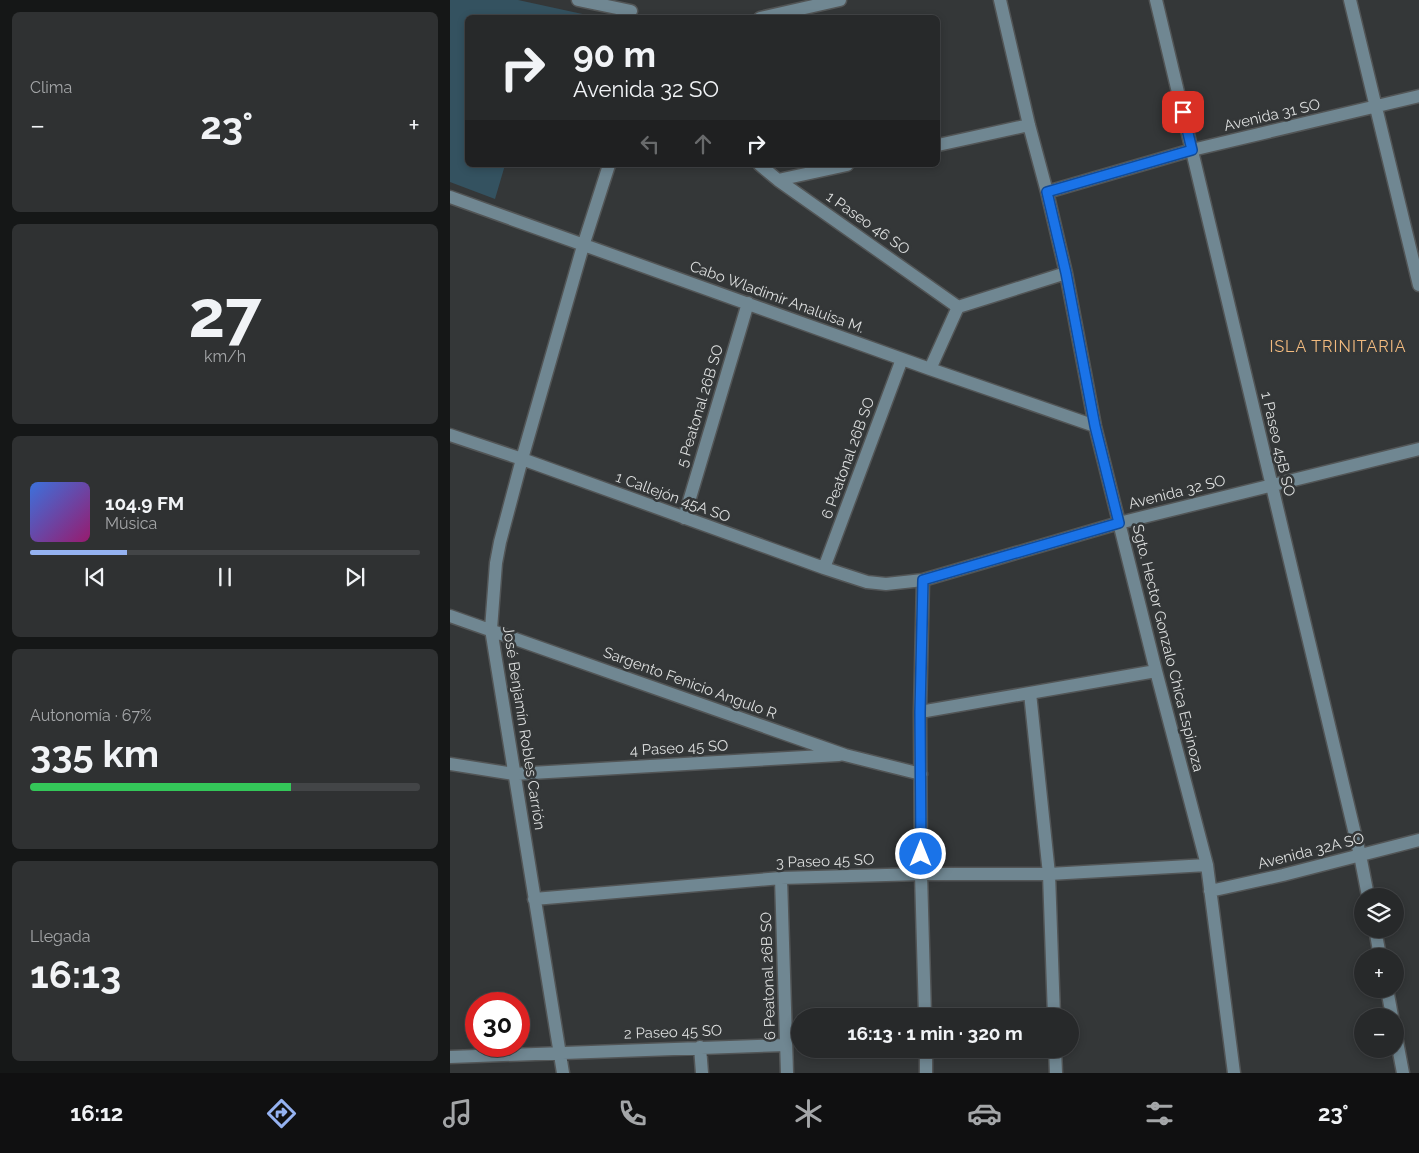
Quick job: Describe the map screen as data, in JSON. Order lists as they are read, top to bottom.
{
  "streets": {
    "street": [
      "Avenida 31 SO",
      "1 Paseo 46 SO",
      "Cabo Wladimir Analuisa M.",
      "5 Peatonal 26B SO",
      "1 Paseo 45B SO",
      "6 Peatonal 26B SO",
      "Avenida 32 SO",
      "1 Callejón 45A SO",
      "Sgto. Hector Gonzalo Chica Espinoza",
      "Sargento Fenicio Angulo R",
      "José Benjamín Robles Carrión",
      "4 Paseo 45 SO",
      "Avenida 32A SO",
      "3 Paseo 45 SO",
      "2 Paseo 45 SO"
    ]
  },
  "crossings": [
    ["Avenida 31 SO", "1 Paseo 45B SO"],
    ["Avenida 31 SO", "Sgto. Hector Gonzalo Chica Espinoza"],
    ["Cabo Wladimir Analuisa M.", "5 Peatonal 26B SO"],
    ["Cabo Wladimir Analuisa M.", "6 Peatonal 26B SO"],
    ["Cabo Wladimir Analuisa M.", "Sgto. Hector Gonzalo Chica Espinoza"],
    ["Cabo Wladimir Analuisa M.", "José Benjamín Robles Carrión"],
    ["5 Peatonal 26B SO", "1 Callejón 45A SO"],
    ["1 Paseo 45B SO", "Avenida 32 SO"],
    ["1 Paseo 45B SO", "Avenida 32A SO"],
    ["6 Peatonal 26B SO", "1 Callejón 45A SO"],
    ["6 Peatonal 26B SO", "3 Paseo 45 SO"],
    ["6 Peatonal 26B SO", "2 Paseo 45 SO"],
    ["Avenida 32 SO", "1 Callejón 45A SO"],
    ["Avenida 32 SO", "Sgto. Hector Gonzalo Chica Espinoza"],
    ["1 Callejón 45A SO", "José Benjamín Robles Carrión"],
    ["Sgto. Hector Gonzalo Chica Espinoza", "Avenida 32A SO"],
    ["Sgto. Hector Gonzalo Chica Espinoza", "3 Paseo 45 SO"],
    ["Sargento Fenicio Angulo R", "José Benjamín Robles Carrión"],
    ["Sargento Fenicio Angulo R", "4 Paseo 45 SO"],
    ["José Benjamín Robles Carrión", "4 Paseo 45 SO"],
    ["José Benjamín Robles Carrión", "3 Paseo 45 SO"],
    ["José Benjamín Robles Carrión", "2 Paseo 45 SO"]
  ],
  "districts": ["ISLA TRINITARIA"],
  "page": {
    "tile": [
      "Clima",
      ["27", "km/h"],
      ["Autonomía · 67%", "335 km"],
      ["Llegada", "16:13"]
    ],
    "turn": ["90 m", "Avenida 32 SO"],
    "heat": ["−", "23°", "+"],
    "song": ["104.9 FM", "Música"],
    "map_buttons": ["+", "−"],
    "limit": "30",
    "trip": "16:13 · 1 min · 320 m",
    "tabs": ["16:12", "23°"]
  }
}
